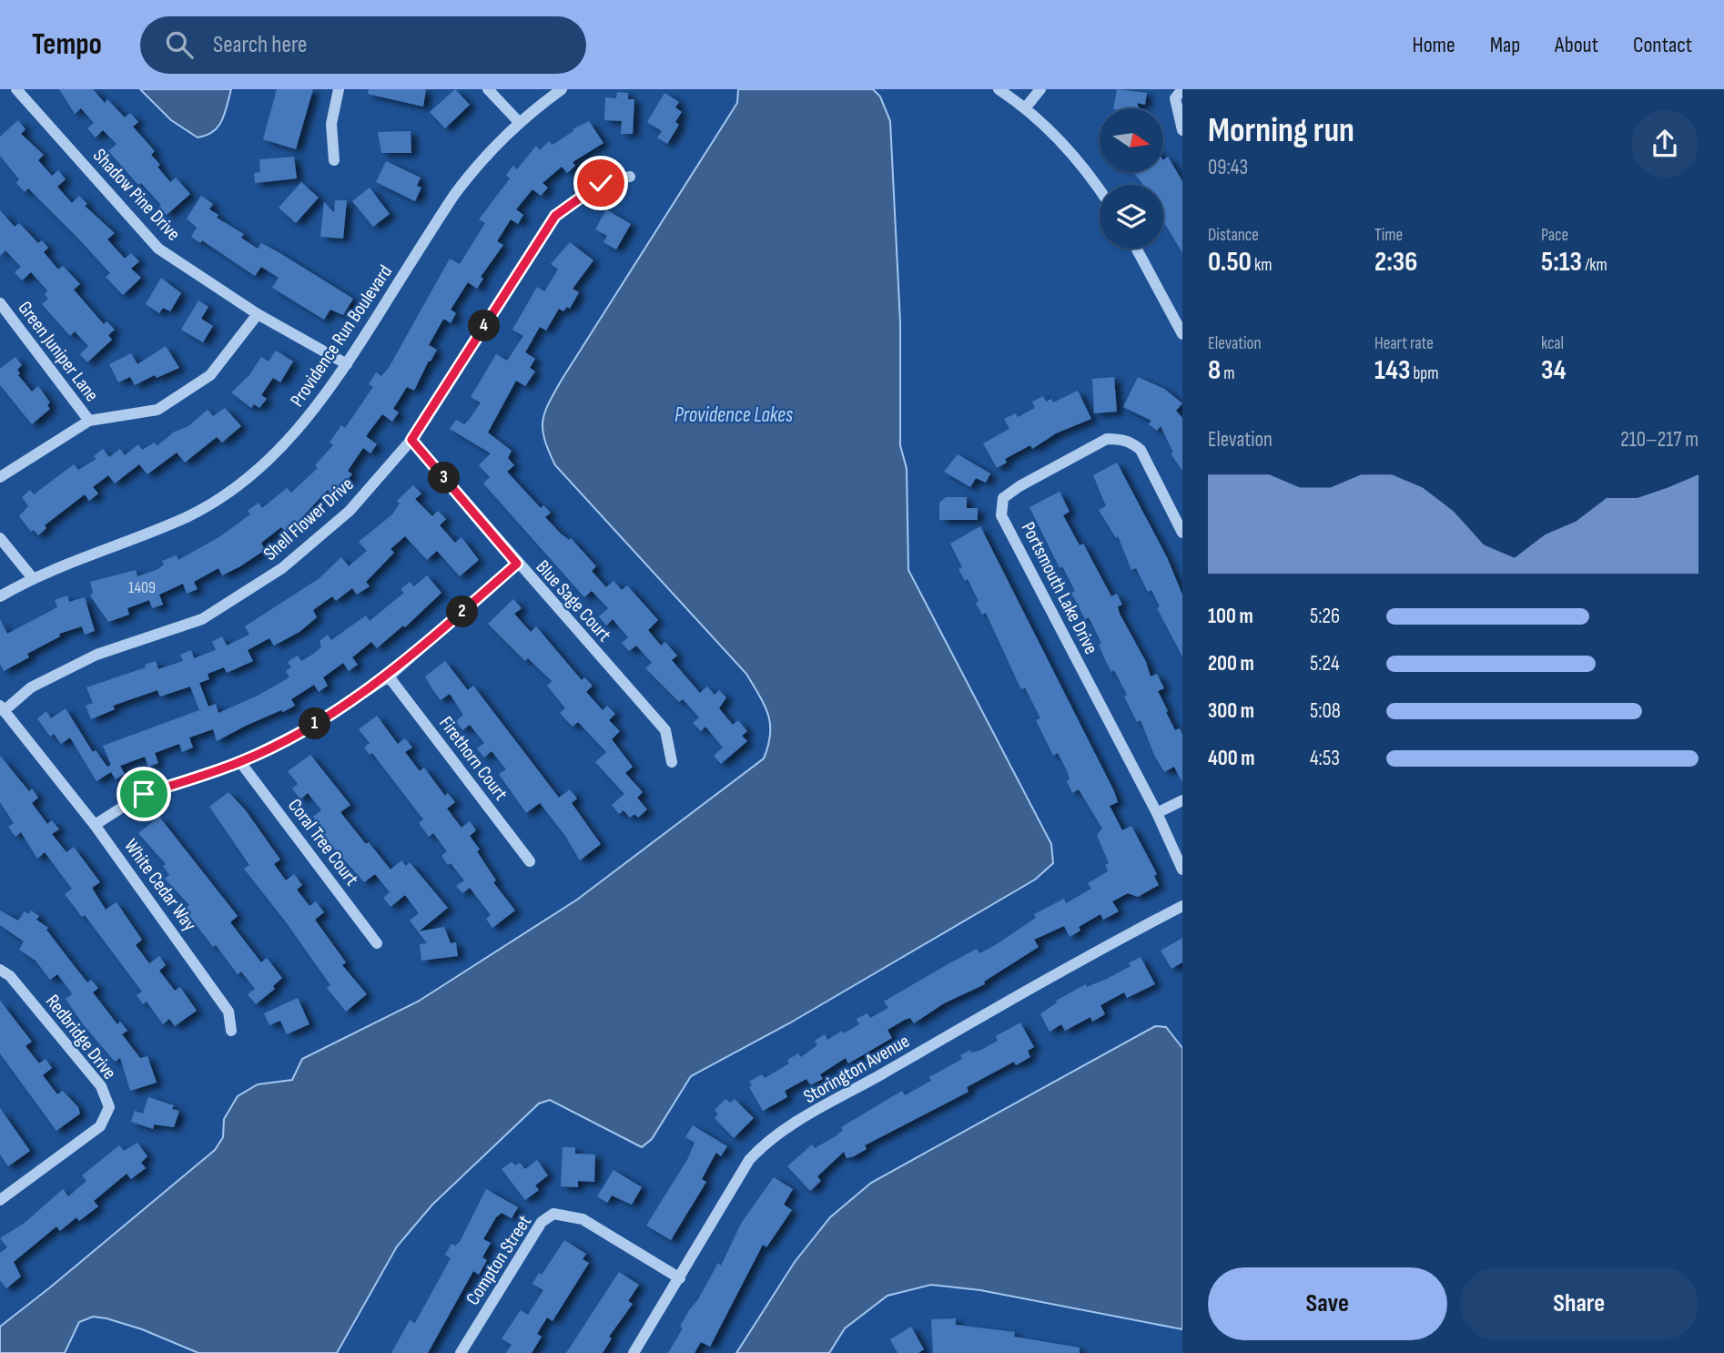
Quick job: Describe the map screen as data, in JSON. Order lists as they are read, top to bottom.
{
  "streets": {
    "street": [
      "Shadow Pine Drive",
      "Providence Run Boulevard",
      "Green Juniper Lane",
      "Shell Flower Drive",
      "Portsmouth Lake Drive",
      "Blue Sage Court",
      "Firethorn Court",
      "Coral Tree Court",
      "White Cedar Way",
      "Redbridge Drive",
      "Storington Avenue",
      "Compton Street"
    ]
  },
  "crossings": [
    ["Shadow Pine Drive", "Providence Run Boulevard"],
    ["Shell Flower Drive", "Blue Sage Court"],
    ["Shell Flower Drive", "White Cedar Way"],
    ["Storington Avenue", "Compton Street"]
  ],
  "water": ["Providence Lakes"],
  "house_numbers": ["1409"],
  "north": "right",
  "page": {
    "header": "Tempo",
    "search": "Search here",
    "nav": [
      "Home",
      "Map",
      "About",
      "Contact"
    ],
    "heading": ["Morning run", "09:43"],
    "stats": [
      ["Distance", "0.50 km"],
      ["Time", "2:36"],
      ["Pace", "5:13 /km"],
      ["Elevation", "8 m"],
      ["Heart rate", "143 bpm"],
      ["kcal", "34"]
    ],
    "pins": [
      "4",
      "3",
      "2",
      "1"
    ],
    "chart": ["Elevation", "210–217 m"],
    "list": [
      {
        "name": "100 m",
        "note": "5:26"
      },
      {
        "name": "200 m",
        "note": "5:24"
      },
      {
        "name": "300 m",
        "note": "5:08"
      },
      {
        "name": "400 m",
        "note": "4:53"
      }
    ],
    "buttons": ["Save", "Share"]
  }
}
